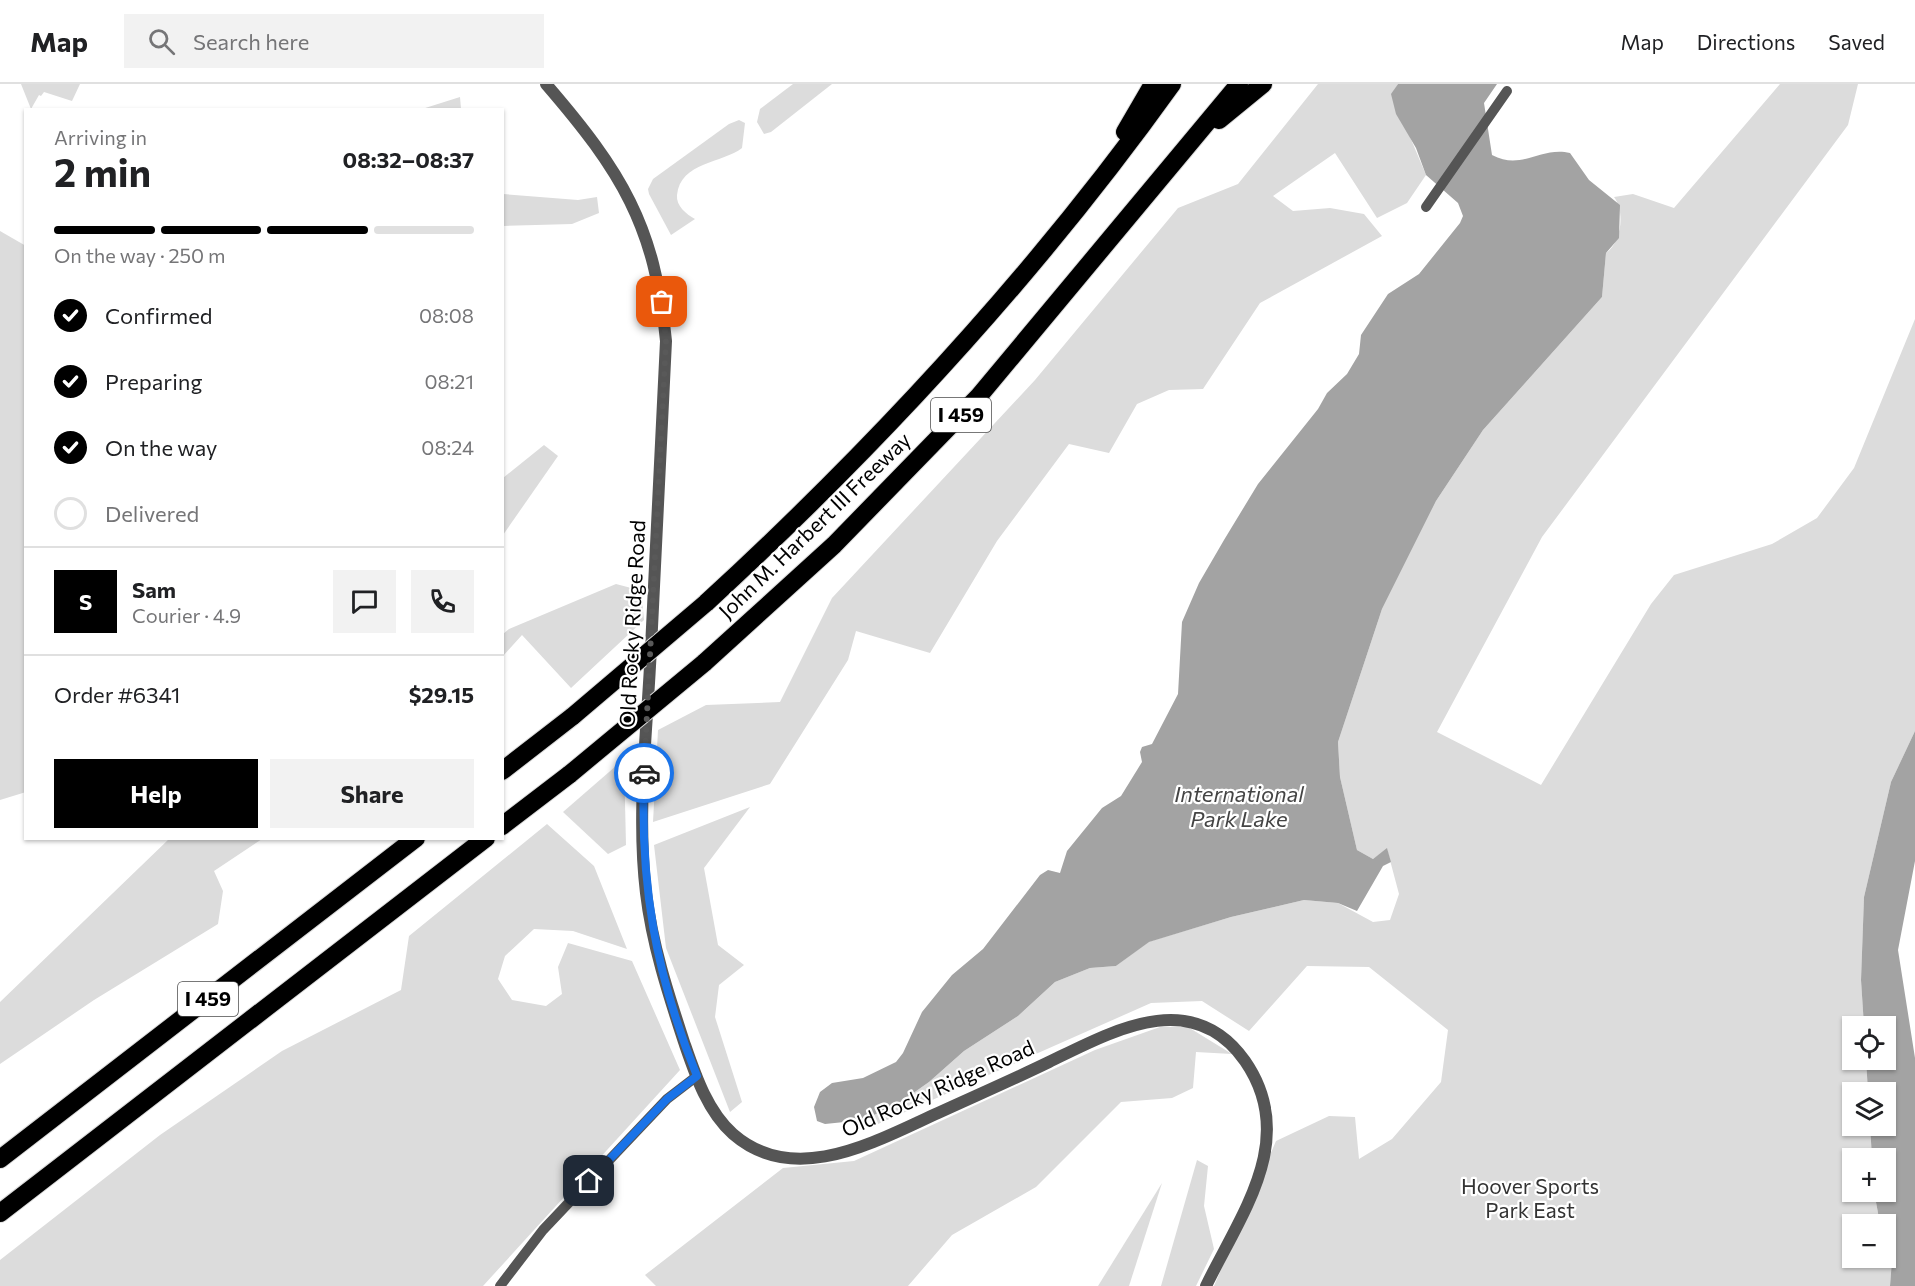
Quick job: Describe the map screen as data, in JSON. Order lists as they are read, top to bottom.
{
  "streets": {
    "highway": ["I 459", "John M. Harbert III Freeway"],
    "street": ["Old Rocky Ridge Road"]
  },
  "water": ["International Park Lake"],
  "parks": ["Hoover Sports Park East"],
  "page": {
    "header": "Map",
    "search": "Search here",
    "nav": ["Map", "Directions", "Saved"],
    "heading": ["2 min", "Arriving in", "08:32–08:37"],
    "panel": [
      "Sam",
      "Courier · 4.9",
      "Order #6341",
      "$29.15"
    ],
    "bar": "On the way · 250 m",
    "list": [
      ["Confirmed", "08:08"],
      ["Preparing", "08:21"],
      ["On the way", "08:24"],
      "Delivered"
    ],
    "round": "S",
    "buttons": ["Help", "Share"],
    "map_buttons": ["+", "−"]
  }
}
